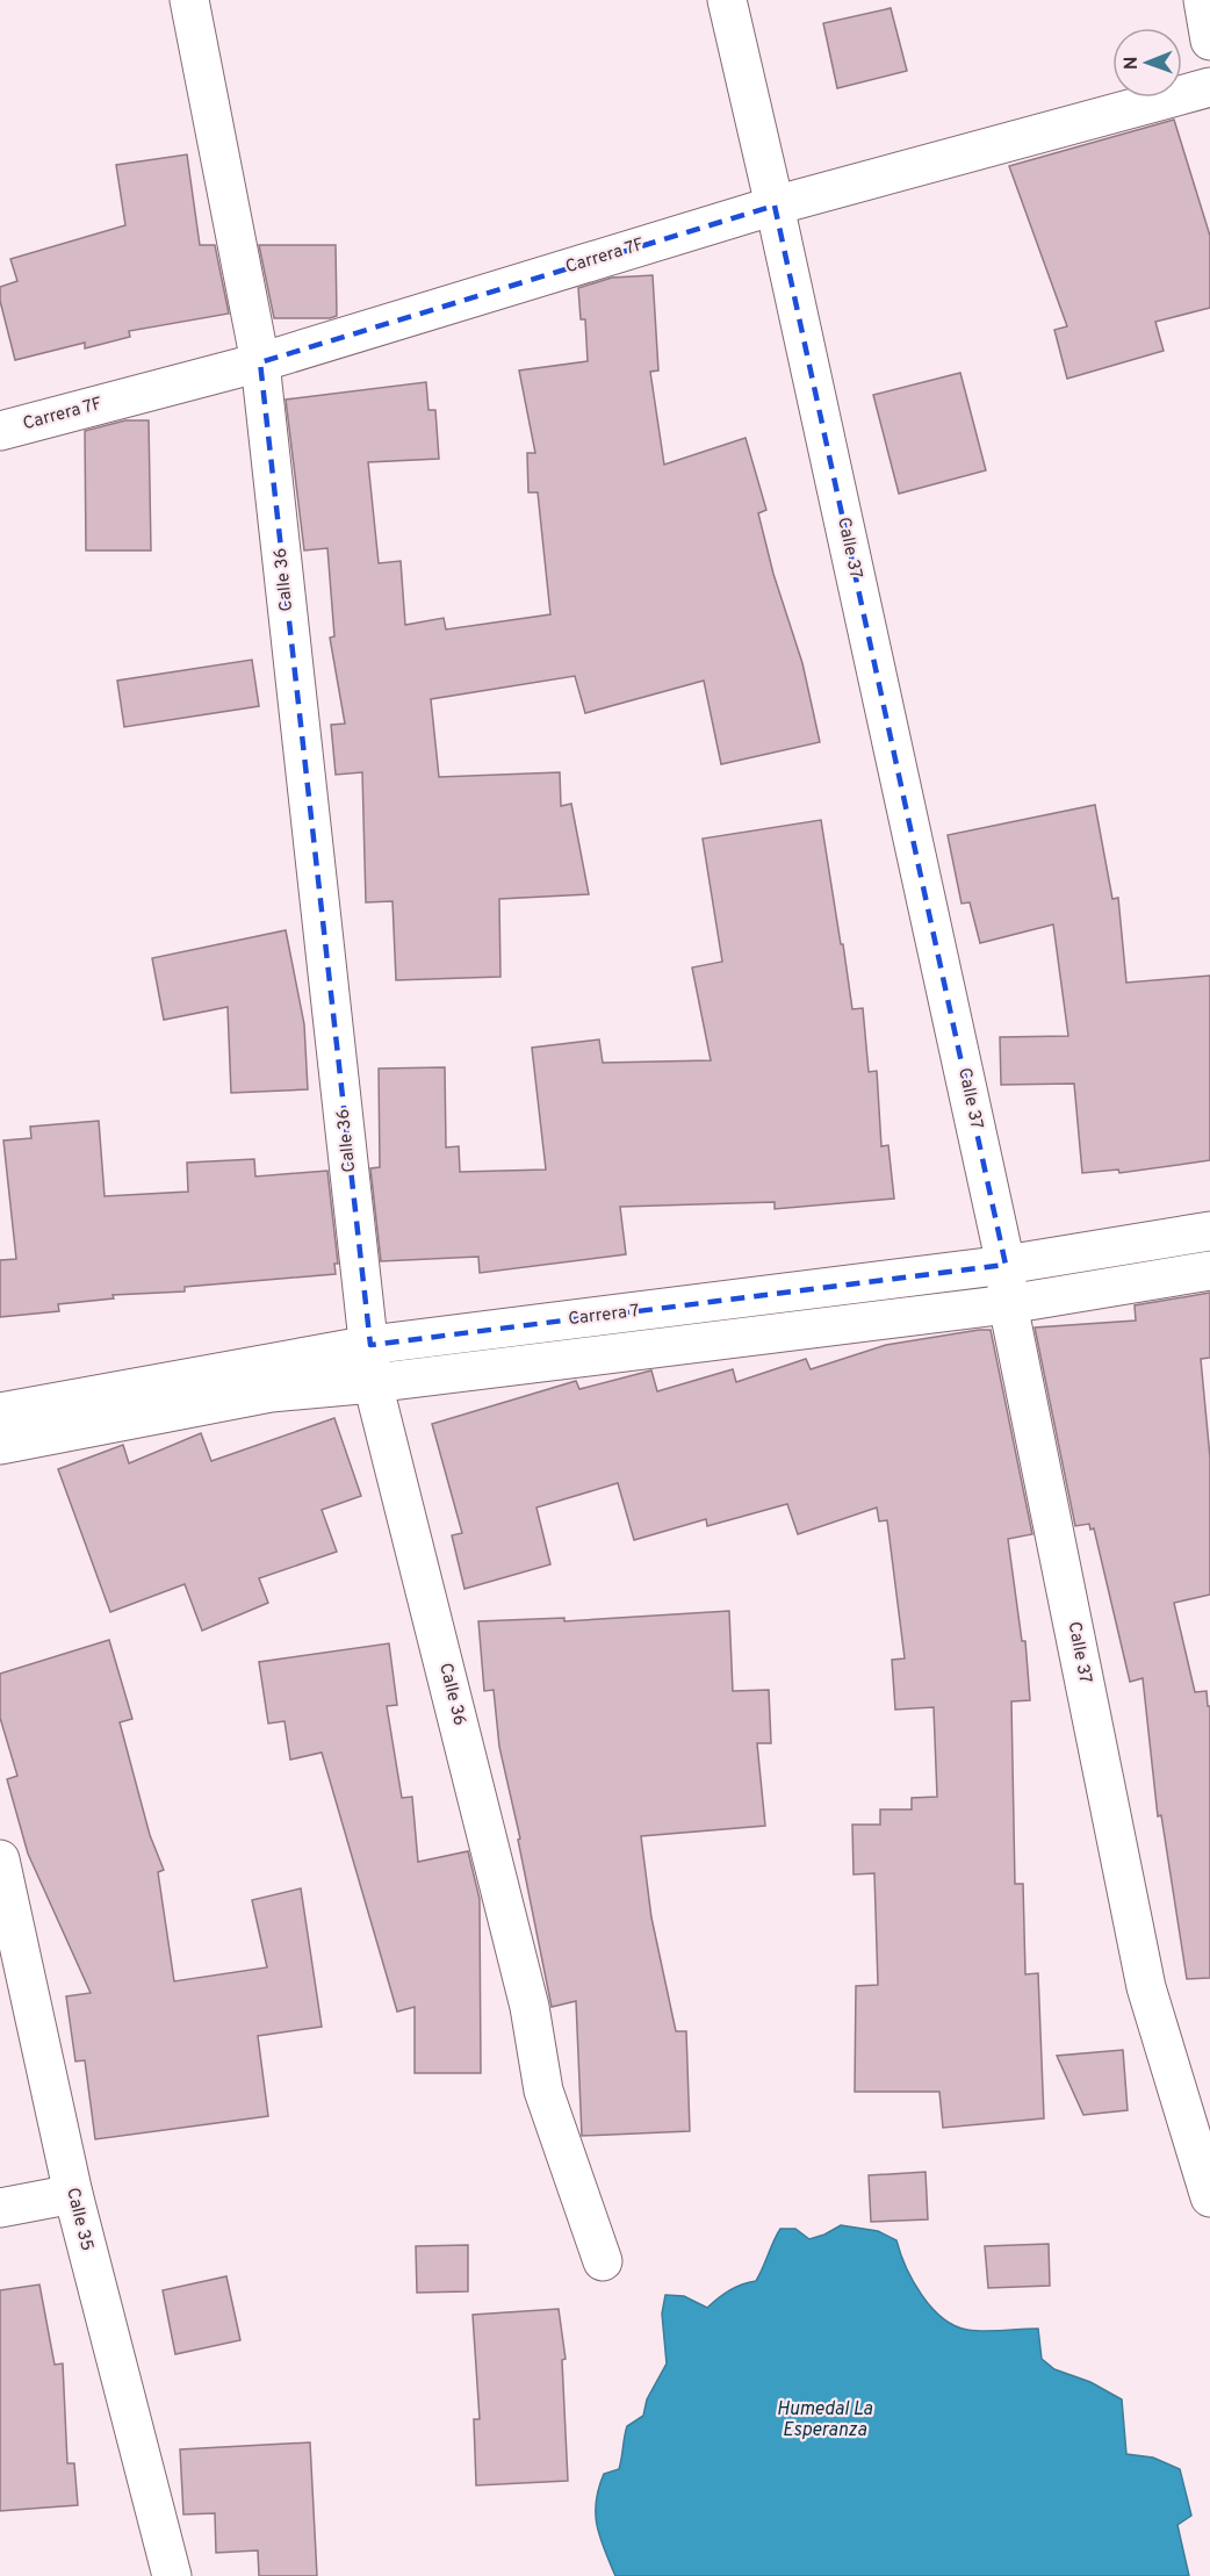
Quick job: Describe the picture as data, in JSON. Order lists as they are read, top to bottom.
{
  "streets": {
    "street": [
      "Carrera 7F",
      "Calle 37",
      "Calle 36",
      "Carrera 7",
      "Calle 35"
    ]
  },
  "crossings": [
    ["Carrera 7F", "Calle 37"],
    ["Carrera 7F", "Calle 36"],
    ["Calle 37", "Carrera 7"],
    ["Calle 36", "Carrera 7"]
  ],
  "water": ["Humedal La Esperanza"],
  "north": "left"
}
